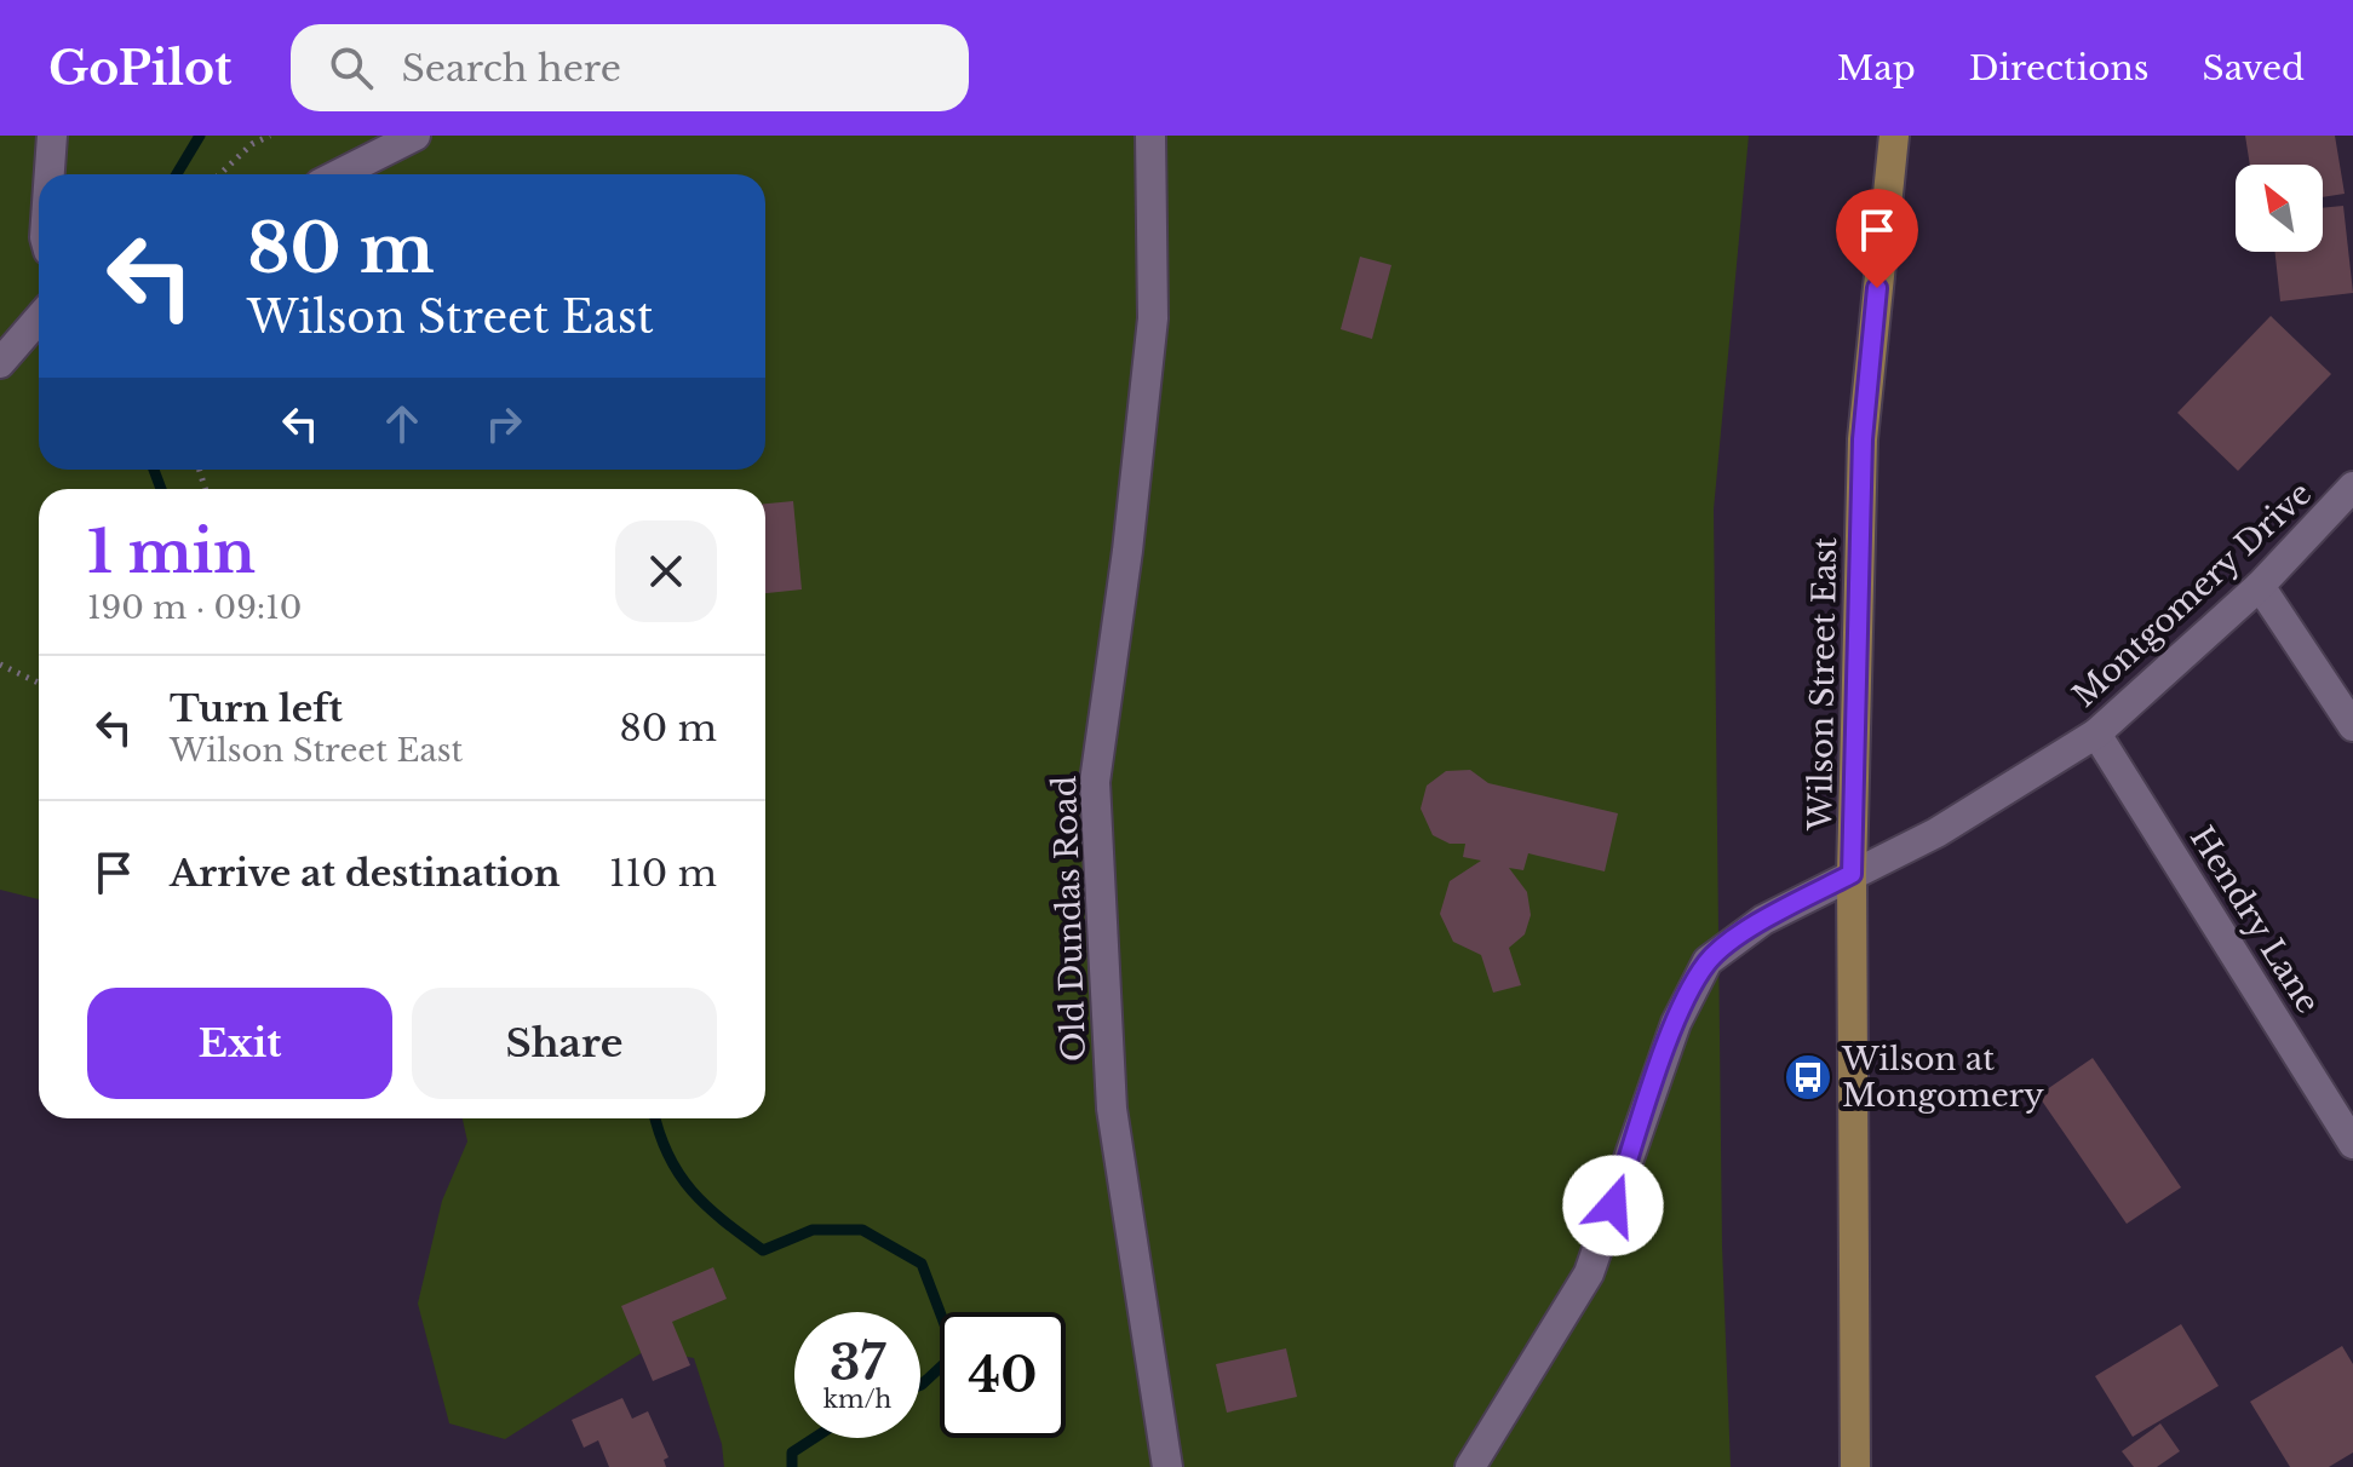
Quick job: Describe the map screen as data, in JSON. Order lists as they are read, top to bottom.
{
  "streets": {
    "main road": ["Wilson Street East"],
    "street": ["Montgomery Drive", "Old Dundas Road", "Hendry Lane"]
  },
  "crossings": [
    ["Montgomery Drive", "Wilson Street East"],
    ["Montgomery Drive", "Hendry Lane"]
  ],
  "places": {
    "bus stop": ["Wilson at Mongomery"]
  },
  "north": "top left",
  "page": {
    "header": "GoPilot",
    "search": "Search here",
    "nav": ["Map", "Directions", "Saved"],
    "turn": ["80 m", "Wilson Street East"],
    "heading": ["1 min", "190 m · 09:10"],
    "list": [
      {
        "name": "Turn left",
        "note": "Wilson Street East",
        "value": "80 m"
      },
      {
        "name": "Arrive at destination",
        "value": "110 m"
      }
    ],
    "buttons": ["Exit", "Share"],
    "speed": "37 km/h",
    "limit": "40"
  }
}
